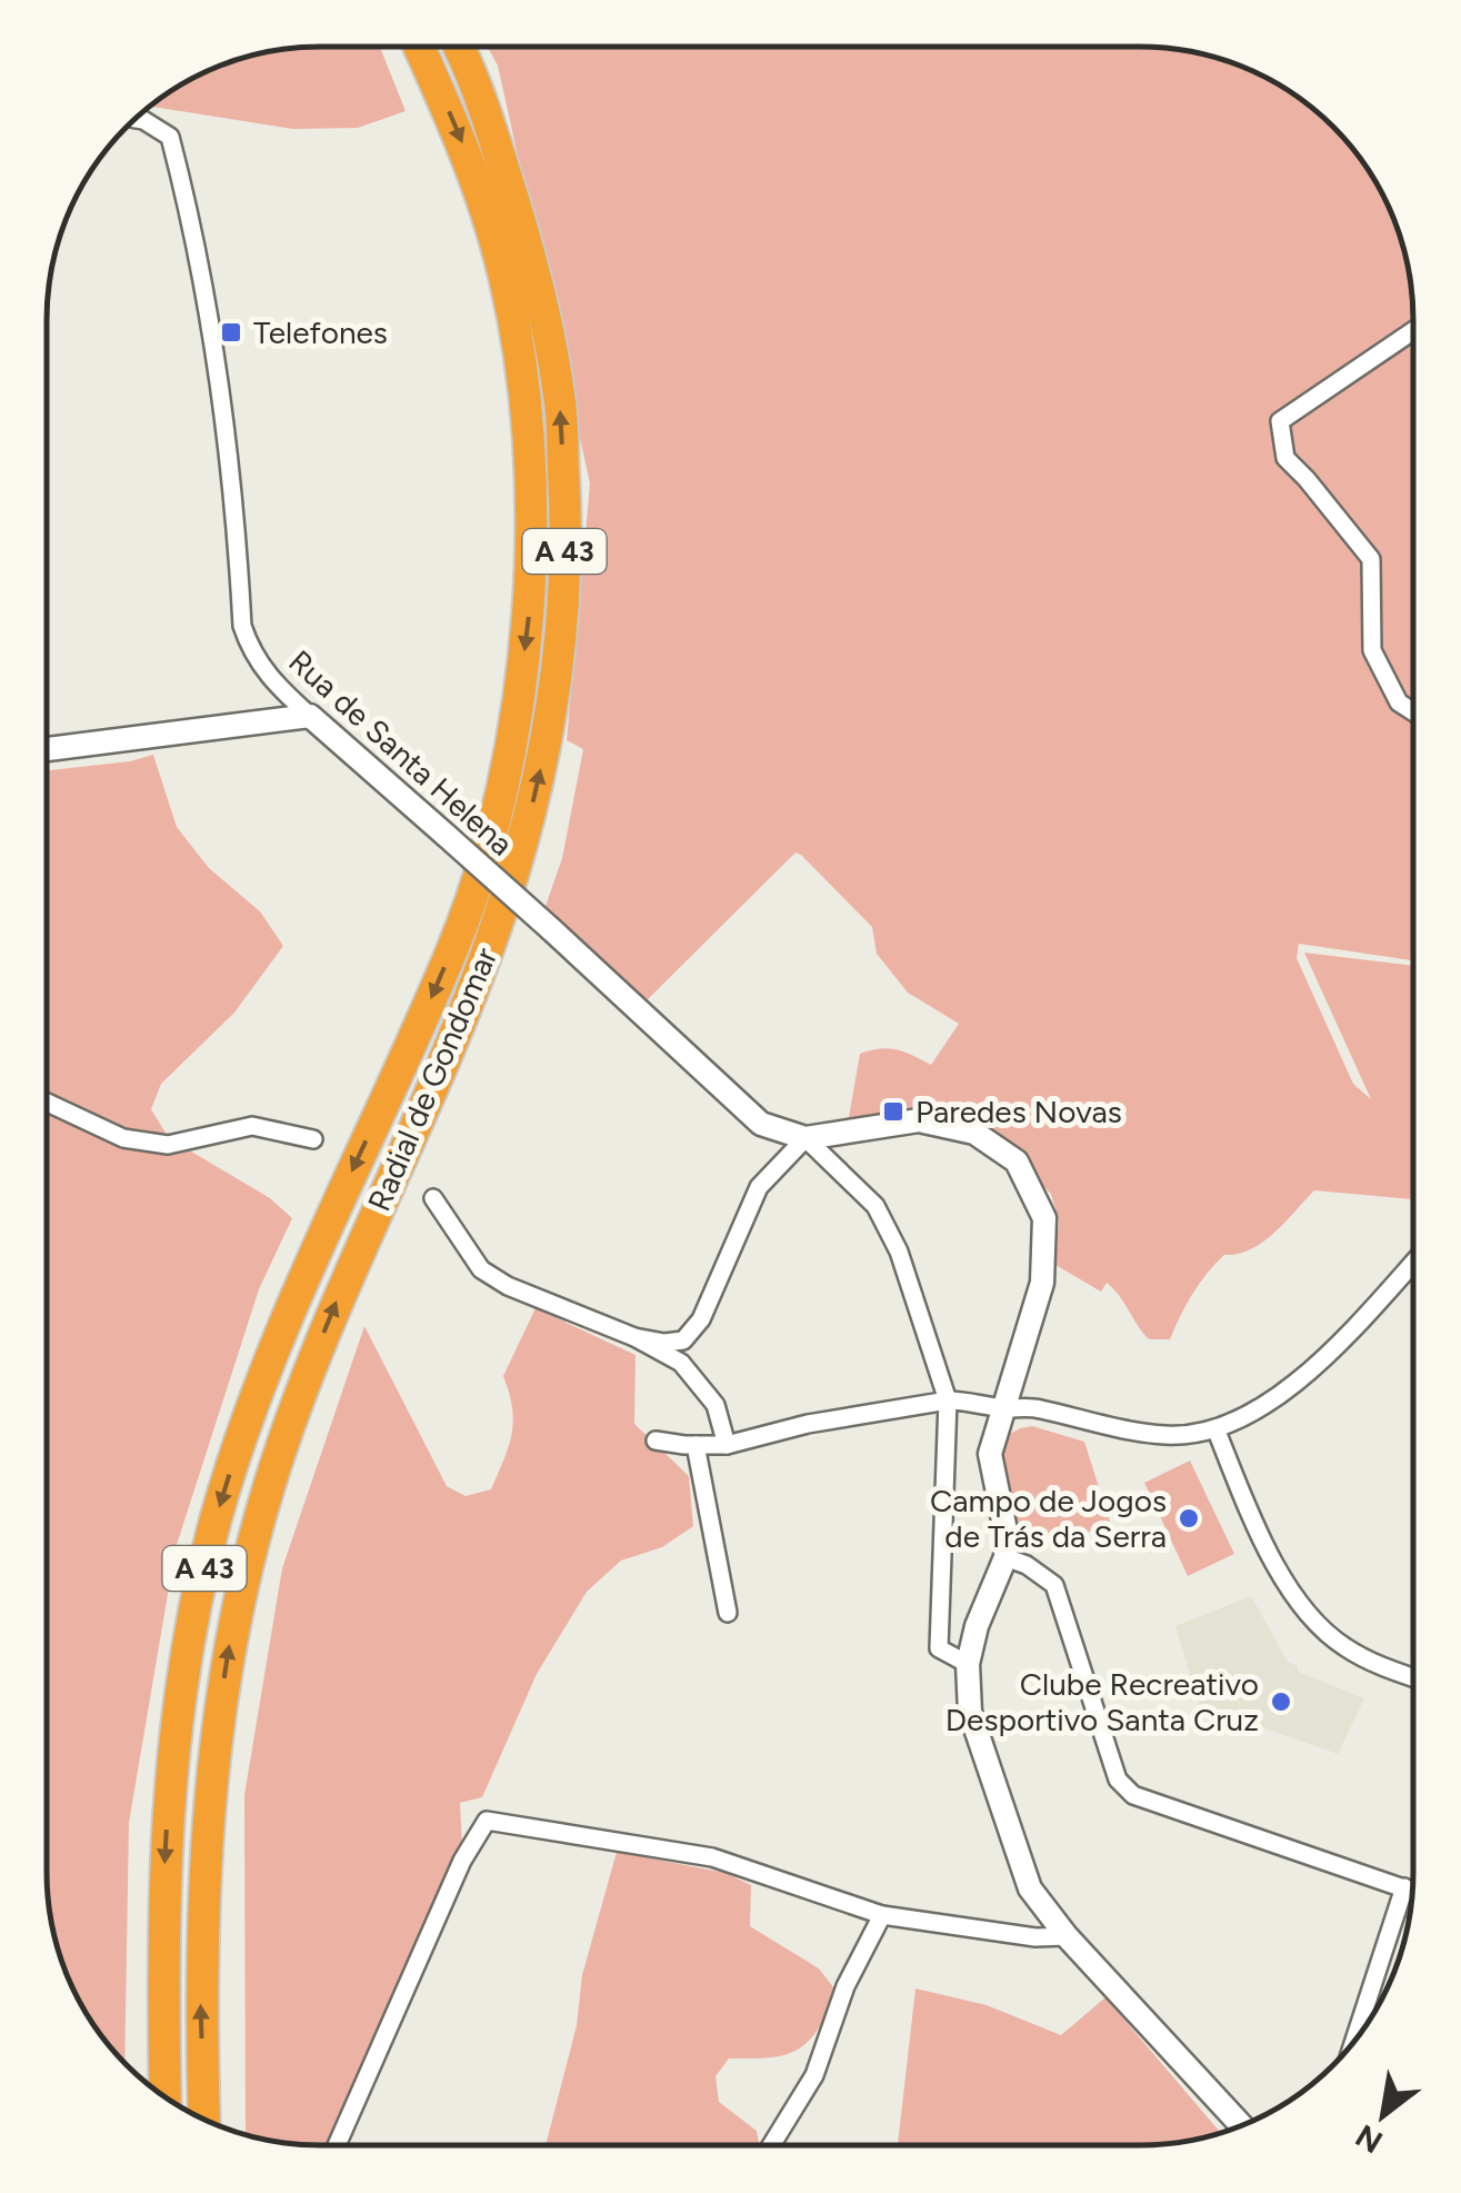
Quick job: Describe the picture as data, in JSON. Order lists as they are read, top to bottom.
{
  "streets": {
    "highway": ["A 43", "Radial de Gondomar"],
    "main road": ["Rua de Santa Helena"]
  },
  "places": {
    "transit": ["Telefones", "Paredes Novas"],
    "other": ["Campo de Jogos de Trás da Serra", "Clube Recreativo Desportivo Santa Cruz"]
  },
  "north": "bottom left"
}
